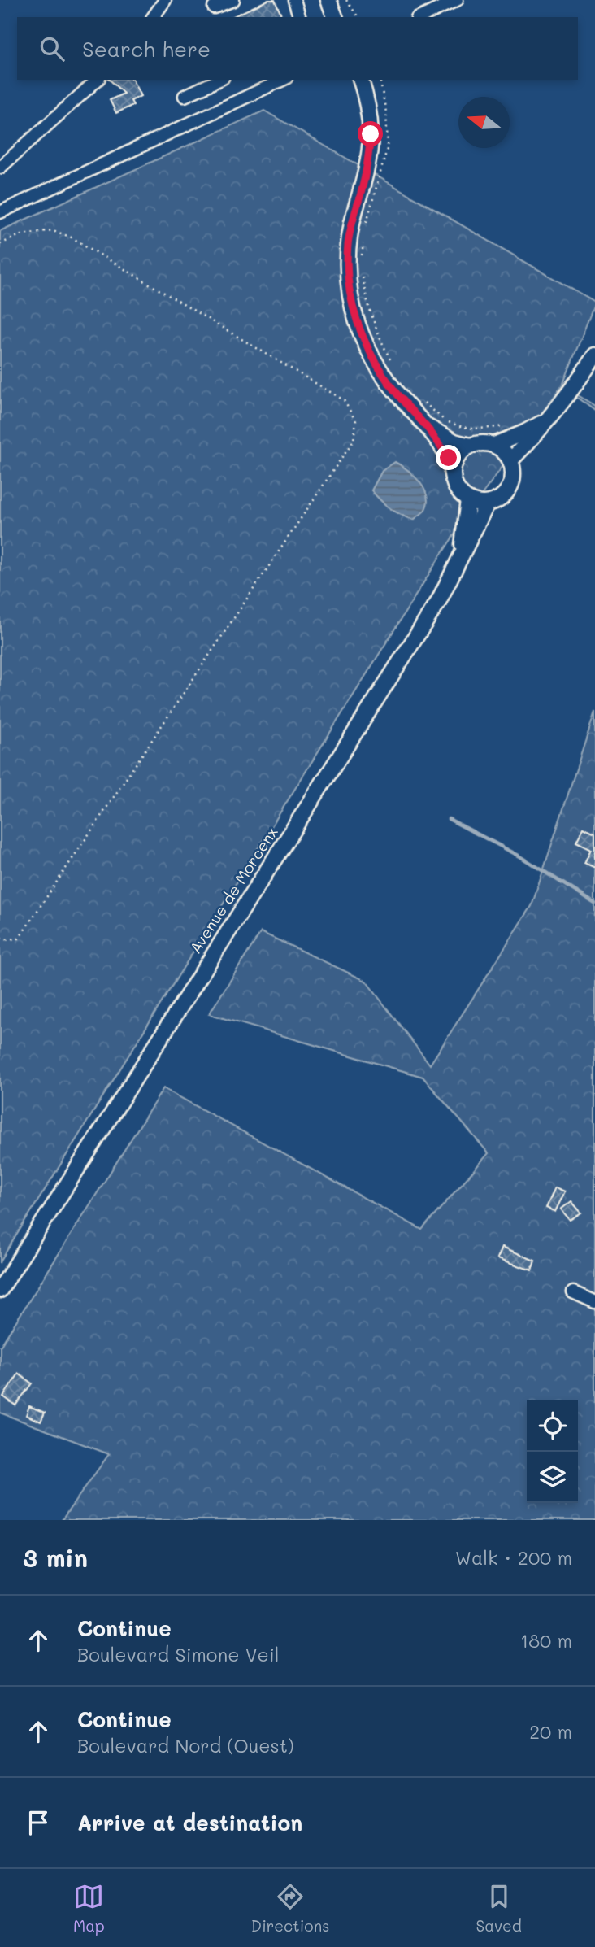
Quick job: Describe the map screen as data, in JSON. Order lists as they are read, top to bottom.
{
  "streets": {
    "main road": ["Avenue de Morcenx"]
  },
  "north": "left",
  "page": {
    "search": "Search here",
    "heading": ["3 min", "Walk · 200 m"],
    "list": [
      ["Continue", "Boulevard Simone Veil", "180 m"],
      ["Continue", "Boulevard Nord (Ouest)", "20 m"],
      "Arrive at destination"
    ],
    "nav": ["Map", "Directions", "Saved"]
  }
}
